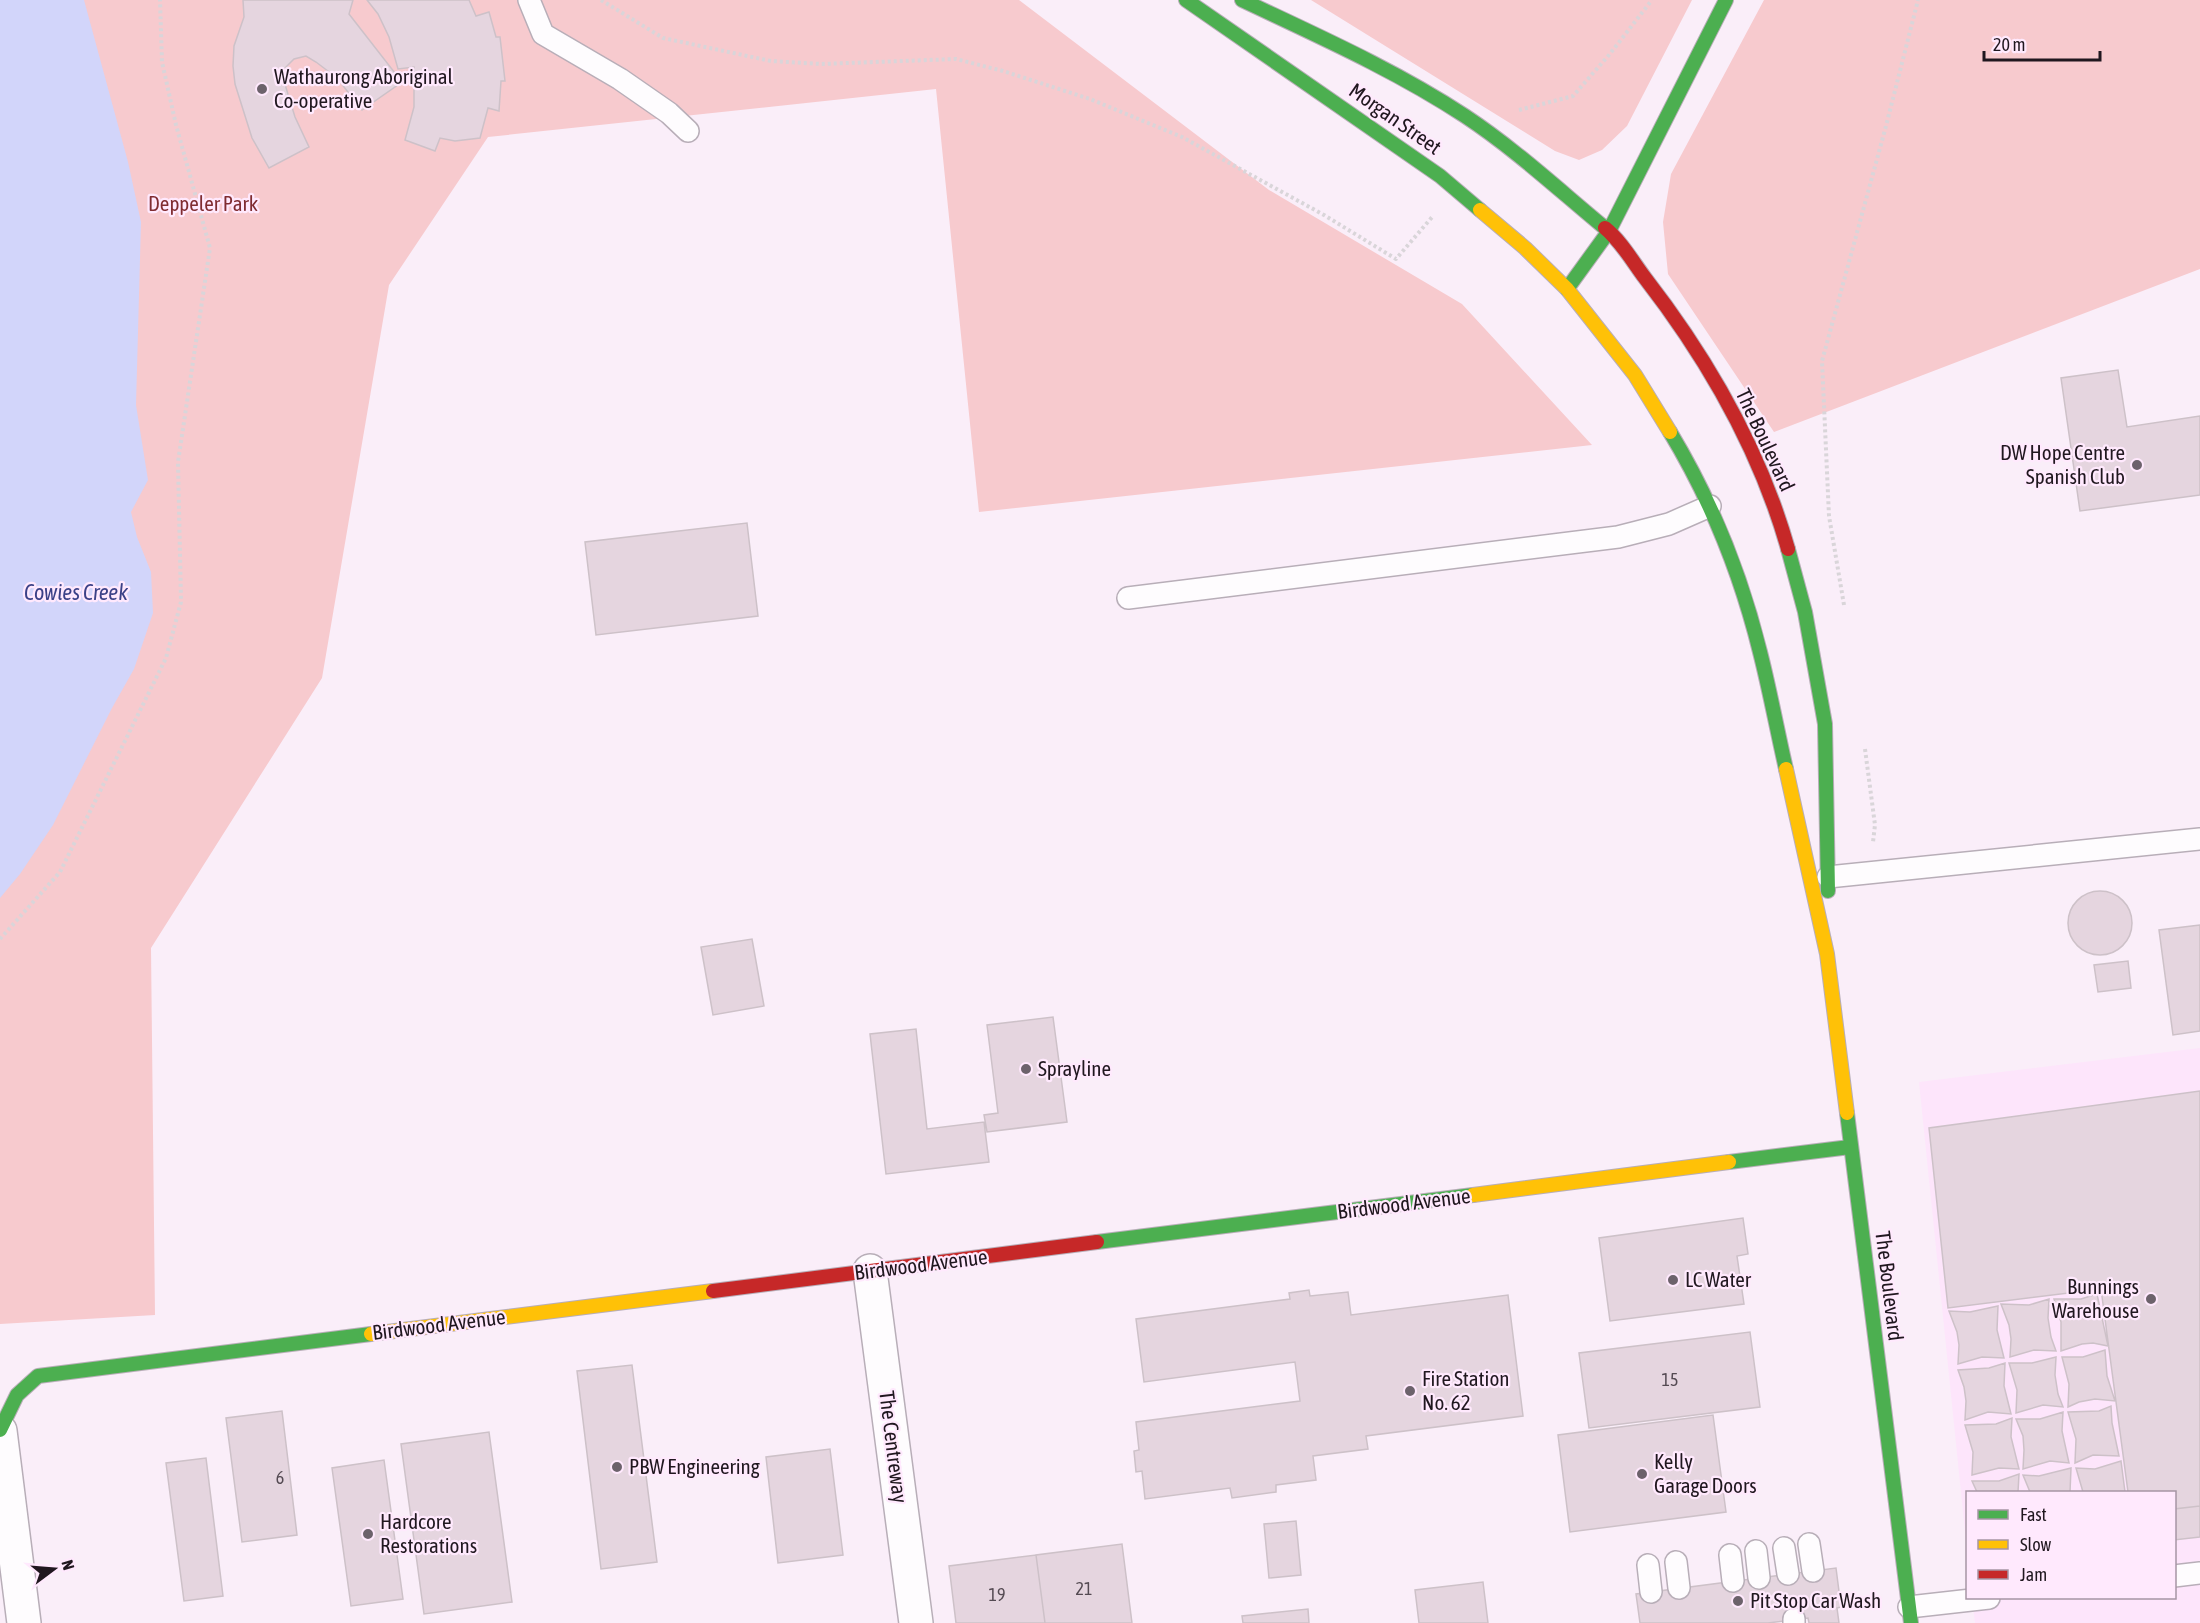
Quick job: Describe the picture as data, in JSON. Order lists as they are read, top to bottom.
{
  "streets": {
    "main road": ["Morgan Street", "The Boulevard", "Birdwood Avenue"],
    "street": ["The Centreway"]
  },
  "crossings": [
    ["Morgan Street", "The Boulevard"],
    ["The Boulevard", "Birdwood Avenue"],
    ["Birdwood Avenue", "The Centreway"]
  ],
  "water": ["Cowies Creek"],
  "parks": ["Deppeler Park"],
  "places": [
    "Wathaurong Aboriginal Co-operative",
    "DW Hope Centre Spanish Club",
    "Sprayline",
    "LC Water",
    "Bunnings Warehouse",
    "Fire Station No. 62",
    "PBW Engineering",
    "Kelly Garage Doors",
    "Hardcore Restorations",
    "Pit Stop Car Wash"
  ],
  "house_numbers": [
    "15",
    "6",
    "21",
    "19"
  ],
  "legend": ["Fast", "Slow", "Jam"],
  "scale_bar": "20 m",
  "north": "right"
}
